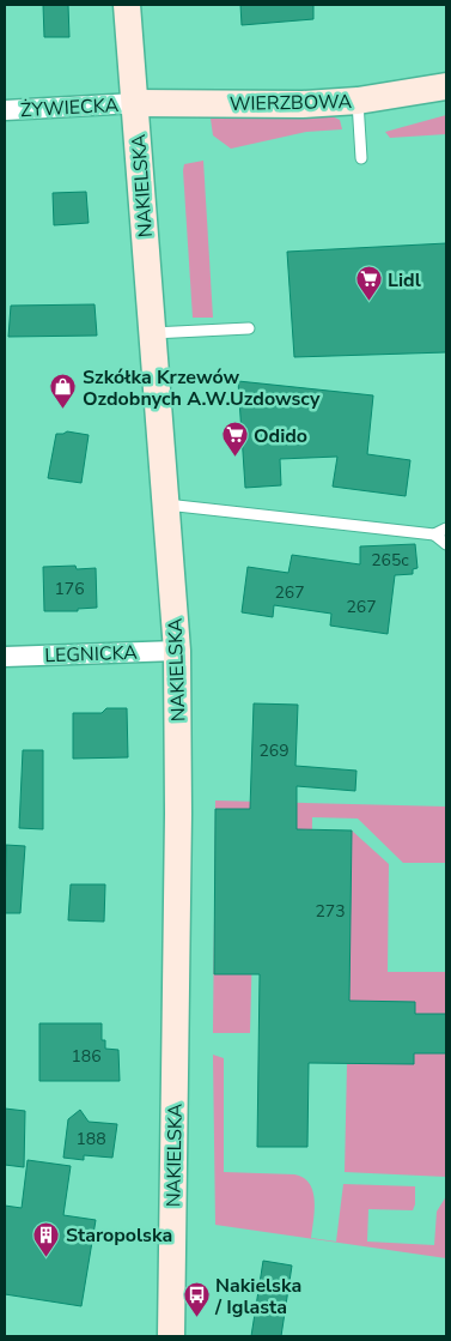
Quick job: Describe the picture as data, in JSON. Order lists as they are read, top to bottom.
{
  "streets": {
    "main road": ["WIERZBOWA", "NAKIELSKA"],
    "street": ["ŻYWIECKA", "LEGNICKA"]
  },
  "crossings": [
    ["WIERZBOWA", "ŻYWIECKA"],
    ["WIERZBOWA", "NAKIELSKA"],
    ["ŻYWIECKA", "NAKIELSKA"],
    ["NAKIELSKA", "LEGNICKA"]
  ],
  "places": {
    "supermarket": ["Lidl", "Odido"],
    "shop": ["Szkółka Krzewów Ozdobnych A.W.Uzdowscy"],
    "building": ["Staropolska"],
    "bus stop": ["Nakielska / Iglasta"]
  },
  "house_numbers": [
    "265c",
    "176",
    "267",
    "267",
    "269",
    "273",
    "186",
    "188"
  ]
}
